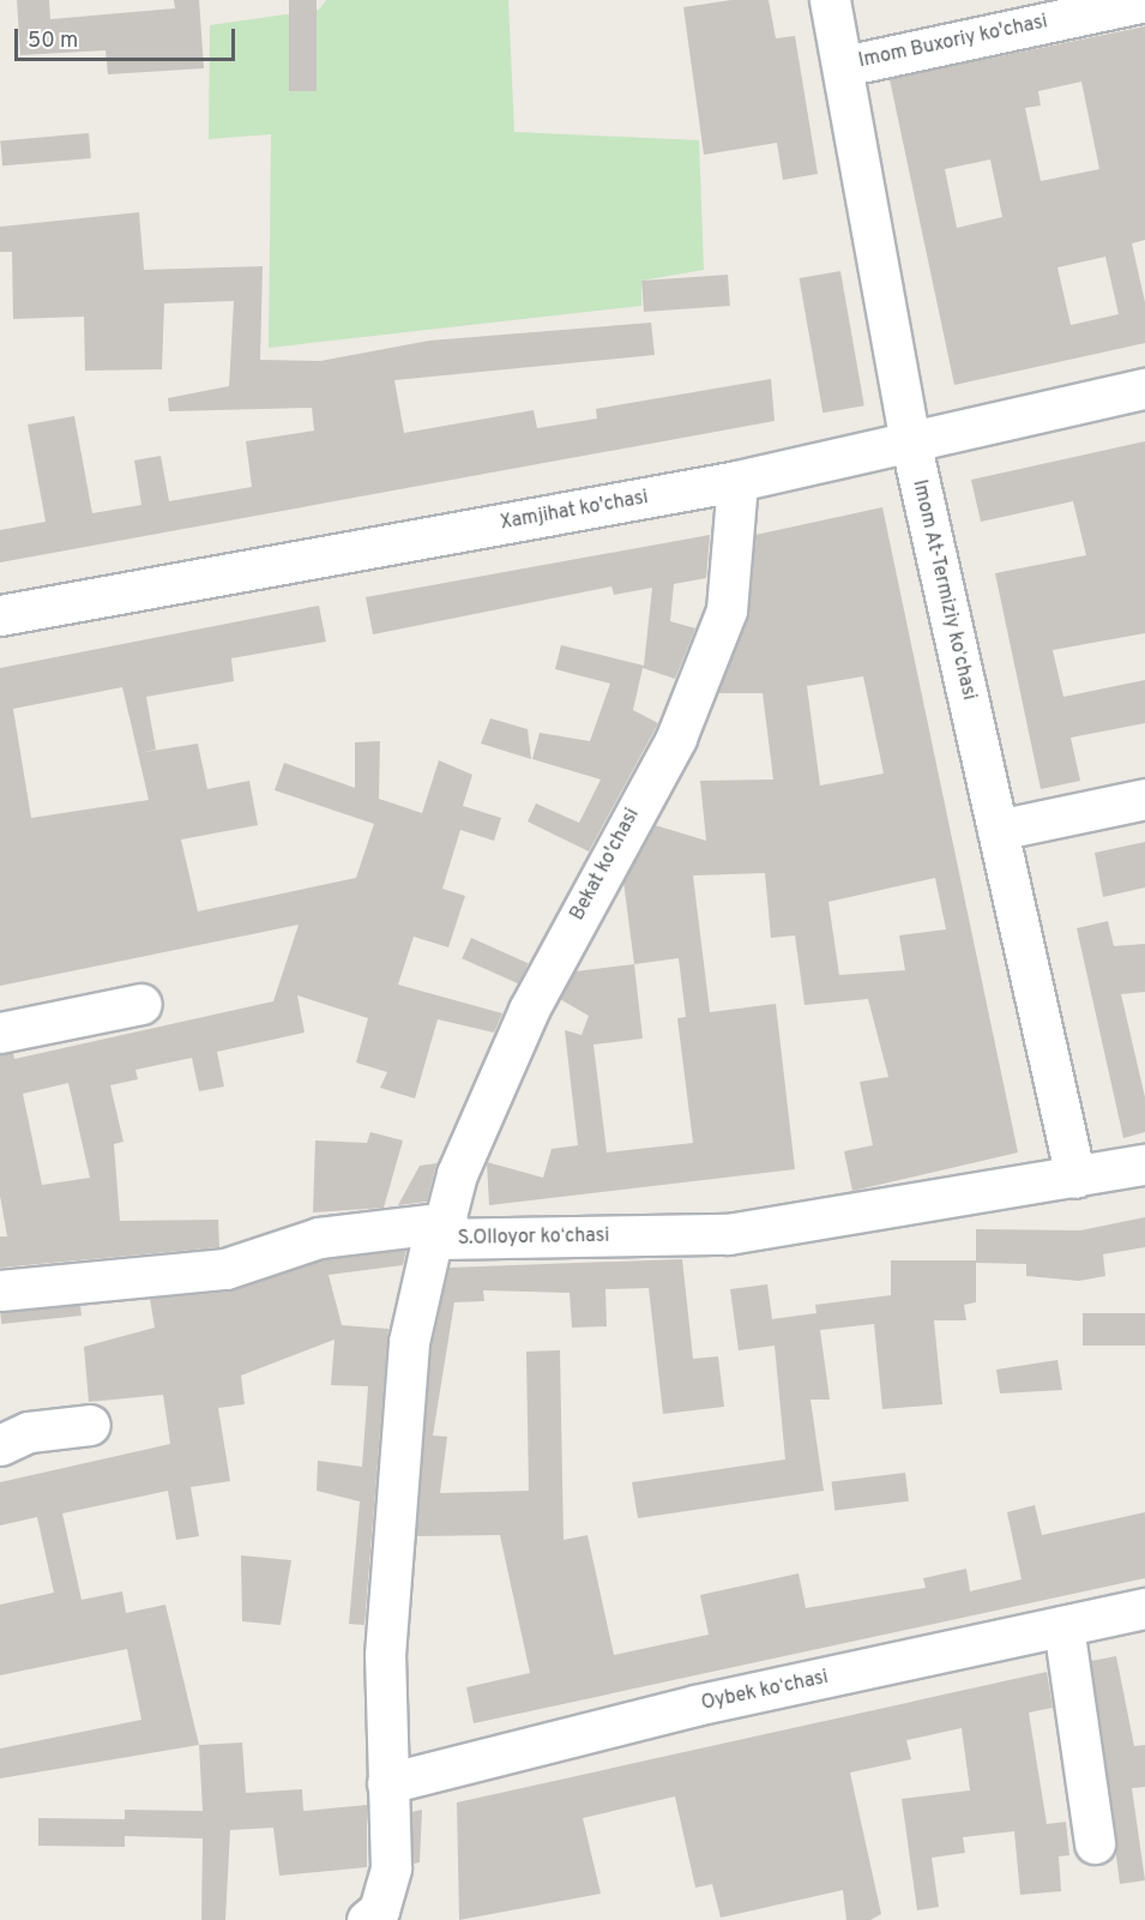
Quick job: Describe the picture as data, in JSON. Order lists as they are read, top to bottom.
{
  "streets": {
    "street": [
      "Imom Buxoriy ko'chasi",
      "Xamjihat ko'chasi",
      "Imom At-Termiziy koʻchasi",
      "Bekat ko'chasi",
      "S.Olloyor koʻchasi",
      "Oybek koʻchasi"
    ]
  },
  "crossings": [
    ["Imom Buxoriy ko'chasi", "Imom At-Termiziy koʻchasi"],
    ["Xamjihat ko'chasi", "Imom At-Termiziy koʻchasi"],
    ["Xamjihat ko'chasi", "Bekat ko'chasi"],
    ["Imom At-Termiziy koʻchasi", "S.Olloyor koʻchasi"],
    ["Bekat ko'chasi", "S.Olloyor koʻchasi"],
    ["S.Olloyor koʻchasi", "Oybek koʻchasi"]
  ],
  "scale_bar": "50 m"
}
